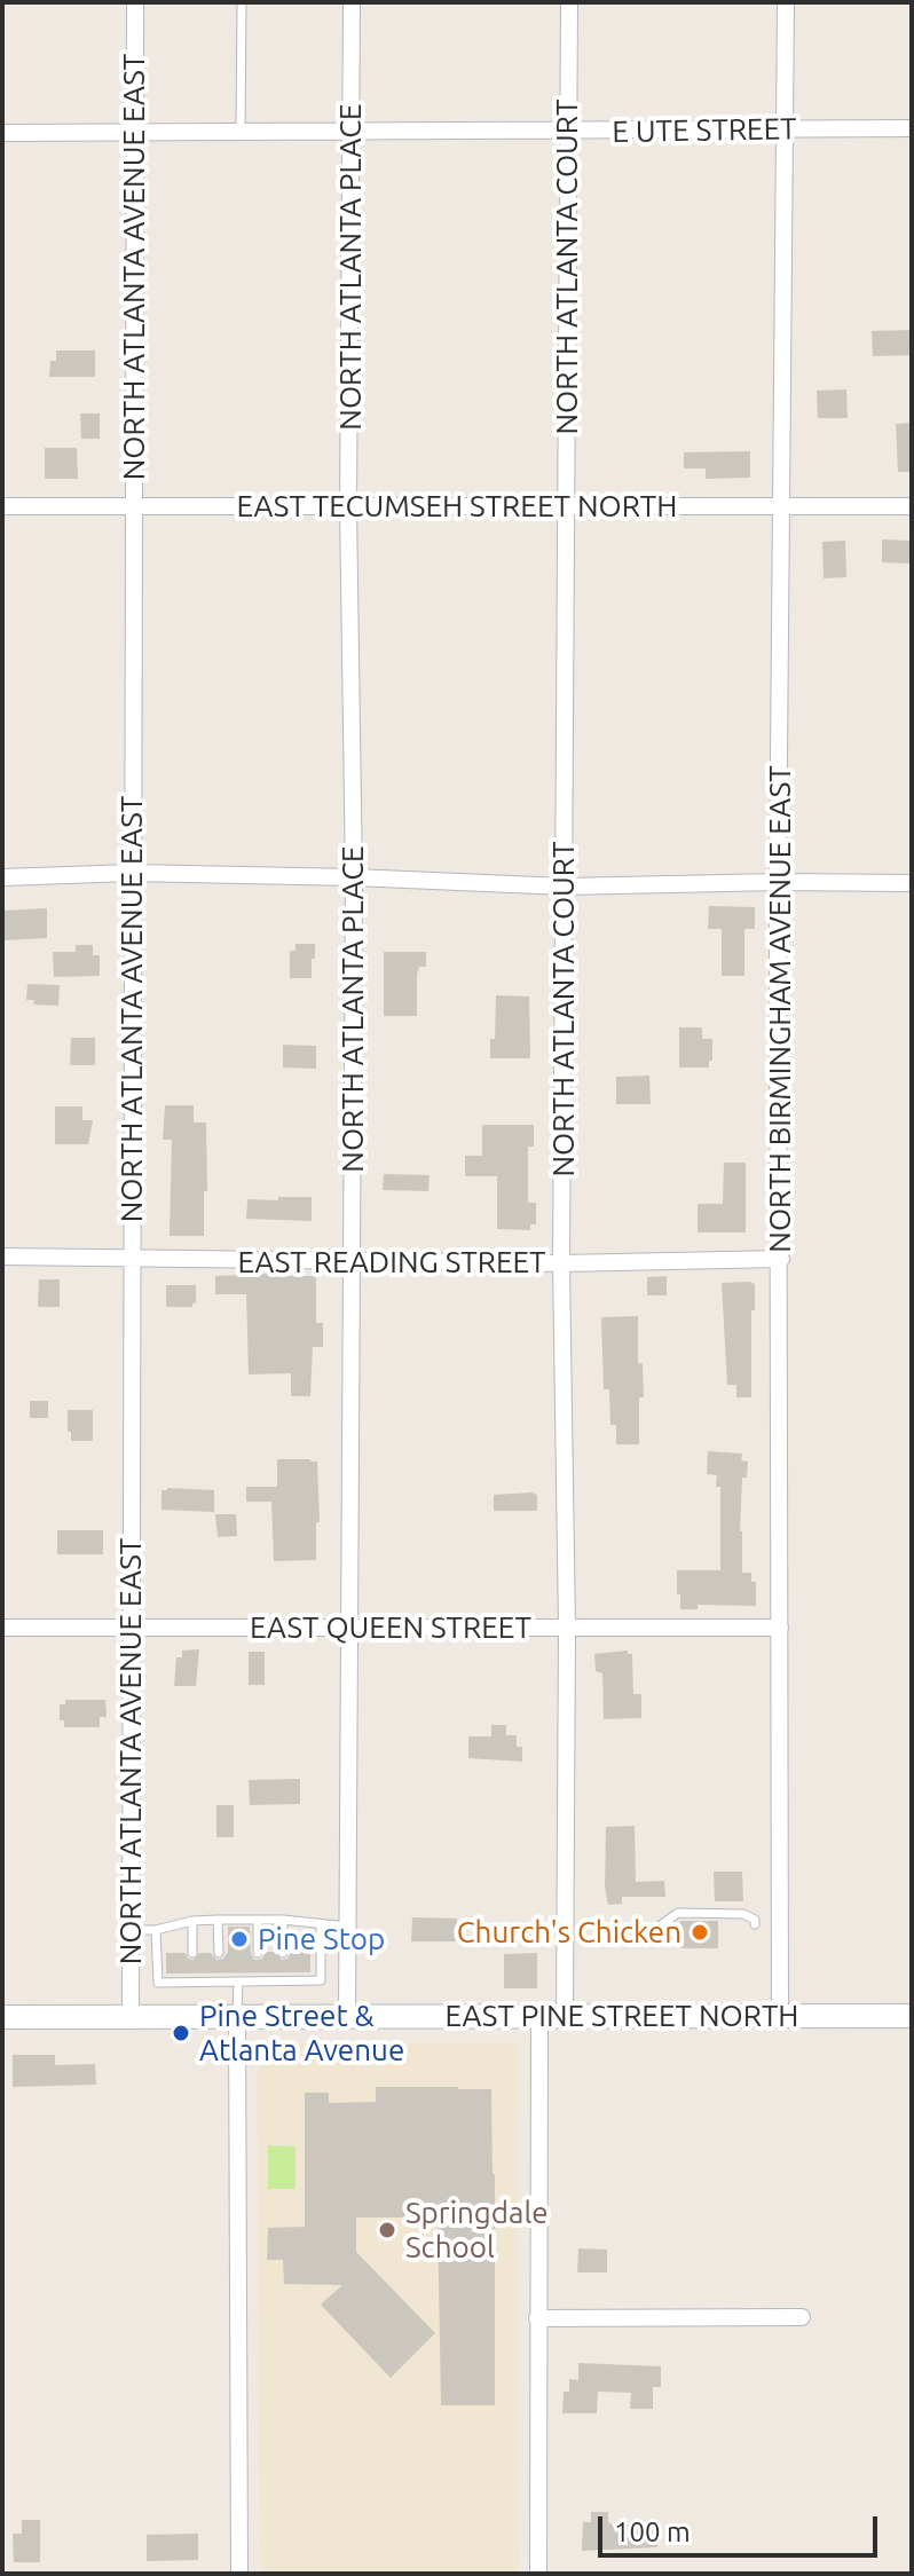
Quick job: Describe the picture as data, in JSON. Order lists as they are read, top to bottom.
{
  "streets": {
    "main road": ["EAST PINE STREET NORTH"],
    "street": [
      "E UTE STREET",
      "NORTH ATLANTA AVENUE EAST",
      "NORTH ATLANTA PLACE",
      "NORTH ATLANTA COURT",
      "EAST TECUMSEH STREET NORTH",
      "NORTH BIRMINGHAM AVENUE EAST",
      "EAST READING STREET",
      "EAST QUEEN STREET"
    ]
  },
  "crossings": [
    ["E UTE STREET", "NORTH ATLANTA AVENUE EAST"],
    ["E UTE STREET", "NORTH ATLANTA PLACE"],
    ["E UTE STREET", "NORTH ATLANTA COURT"],
    ["E UTE STREET", "NORTH BIRMINGHAM AVENUE EAST"],
    ["NORTH ATLANTA AVENUE EAST", "EAST TECUMSEH STREET NORTH"],
    ["NORTH ATLANTA AVENUE EAST", "EAST READING STREET"],
    ["NORTH ATLANTA AVENUE EAST", "EAST QUEEN STREET"],
    ["NORTH ATLANTA AVENUE EAST", "EAST PINE STREET NORTH"],
    ["NORTH ATLANTA PLACE", "EAST TECUMSEH STREET NORTH"],
    ["NORTH ATLANTA PLACE", "EAST READING STREET"],
    ["NORTH ATLANTA PLACE", "EAST QUEEN STREET"],
    ["NORTH ATLANTA PLACE", "EAST PINE STREET NORTH"],
    ["NORTH ATLANTA COURT", "EAST TECUMSEH STREET NORTH"],
    ["NORTH ATLANTA COURT", "EAST READING STREET"],
    ["NORTH ATLANTA COURT", "EAST QUEEN STREET"],
    ["NORTH ATLANTA COURT", "EAST PINE STREET NORTH"],
    ["EAST TECUMSEH STREET NORTH", "NORTH BIRMINGHAM AVENUE EAST"],
    ["NORTH BIRMINGHAM AVENUE EAST", "EAST READING STREET"],
    ["NORTH BIRMINGHAM AVENUE EAST", "EAST QUEEN STREET"],
    ["NORTH BIRMINGHAM AVENUE EAST", "EAST PINE STREET NORTH"]
  ],
  "places": [
    "Church's Chicken",
    "Pine Stop",
    "Pine Street & Atlanta Avenue",
    "Springdale School"
  ],
  "scale_bar": "100 m"
}
